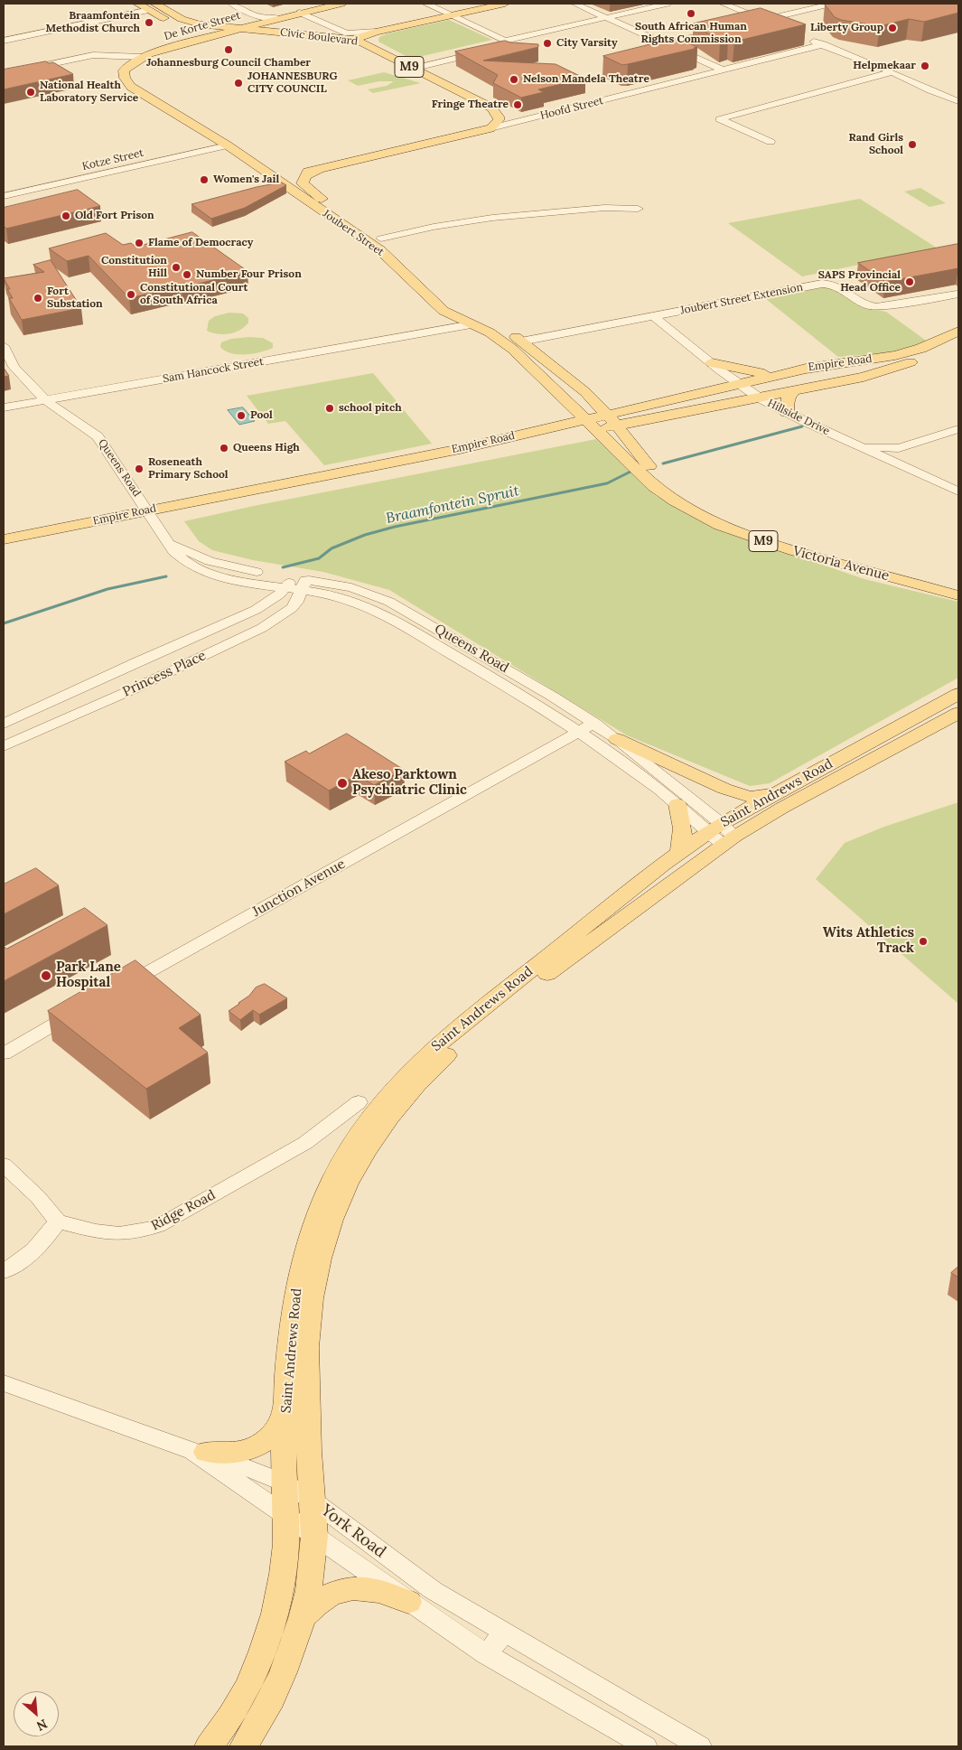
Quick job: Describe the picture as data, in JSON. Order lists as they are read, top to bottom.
{
  "streets": {
    "main road": [
      "De Korte Street",
      "Civic Boulevard",
      "M9",
      "Hoofd Street",
      "Joubert Street",
      "Empire Road",
      "Victoria Avenue",
      "Saint Andrews Road"
    ],
    "street": [
      "Kotze Street",
      "Joubert Street Extension",
      "Sam Hancock Street",
      "Hillside Drive",
      "Queens Road",
      "Princess Place",
      "Junction Avenue",
      "Ridge Road",
      "York Road"
    ]
  },
  "crossings": [
    ["De Korte Street", "Civic Boulevard"],
    ["De Korte Street", "M9"],
    ["Civic Boulevard", "M9"],
    ["Civic Boulevard", "Hoofd Street"],
    ["M9", "Joubert Street"],
    ["Hoofd Street", "Joubert Street"],
    ["Kotze Street", "Joubert Street"],
    ["Joubert Street", "Joubert Street Extension"],
    ["Joubert Street", "Empire Road"],
    ["Joubert Street", "Sam Hancock Street"],
    ["Joubert Street", "Victoria Avenue"],
    ["Joubert Street Extension", "Hillside Drive"],
    ["Empire Road", "Hillside Drive"],
    ["Empire Road", "Queens Road"],
    ["Empire Road", "Victoria Avenue"],
    ["Sam Hancock Street", "Queens Road"],
    ["Queens Road", "Princess Place"],
    ["Queens Road", "Saint Andrews Road"],
    ["Queens Road", "Junction Avenue"],
    ["Saint Andrews Road", "York Road"]
  ],
  "water": ["Braamfontein Spruit"],
  "places": [
    "South African Human Rights Commission",
    "Braamfontein Methodist Church",
    "Liberty Group",
    "City Varsity",
    "Johannesburg Council Chamber",
    "Helpmekaar",
    "Nelson Mandela Theatre",
    "JOHANNESBURG CITY COUNCIL",
    "National Health Laboratory Service",
    "Fringe Theatre",
    "Rand Girls School",
    "Women's Jail",
    "Old Fort Prison",
    "Flame of Democracy",
    "Constitution Hill",
    "Number Four Prison",
    "SAPS Provincial Head Office",
    "Constitutional Court of South Africa",
    "Fort Substation",
    "school pitch",
    "Pool",
    "Queens High",
    "Roseneath Primary School",
    "Akeso Parktown Psychiatric Clinic",
    "Wits Athletics Track",
    "Park Lane Hospital"
  ],
  "north": "bottom right"
}
